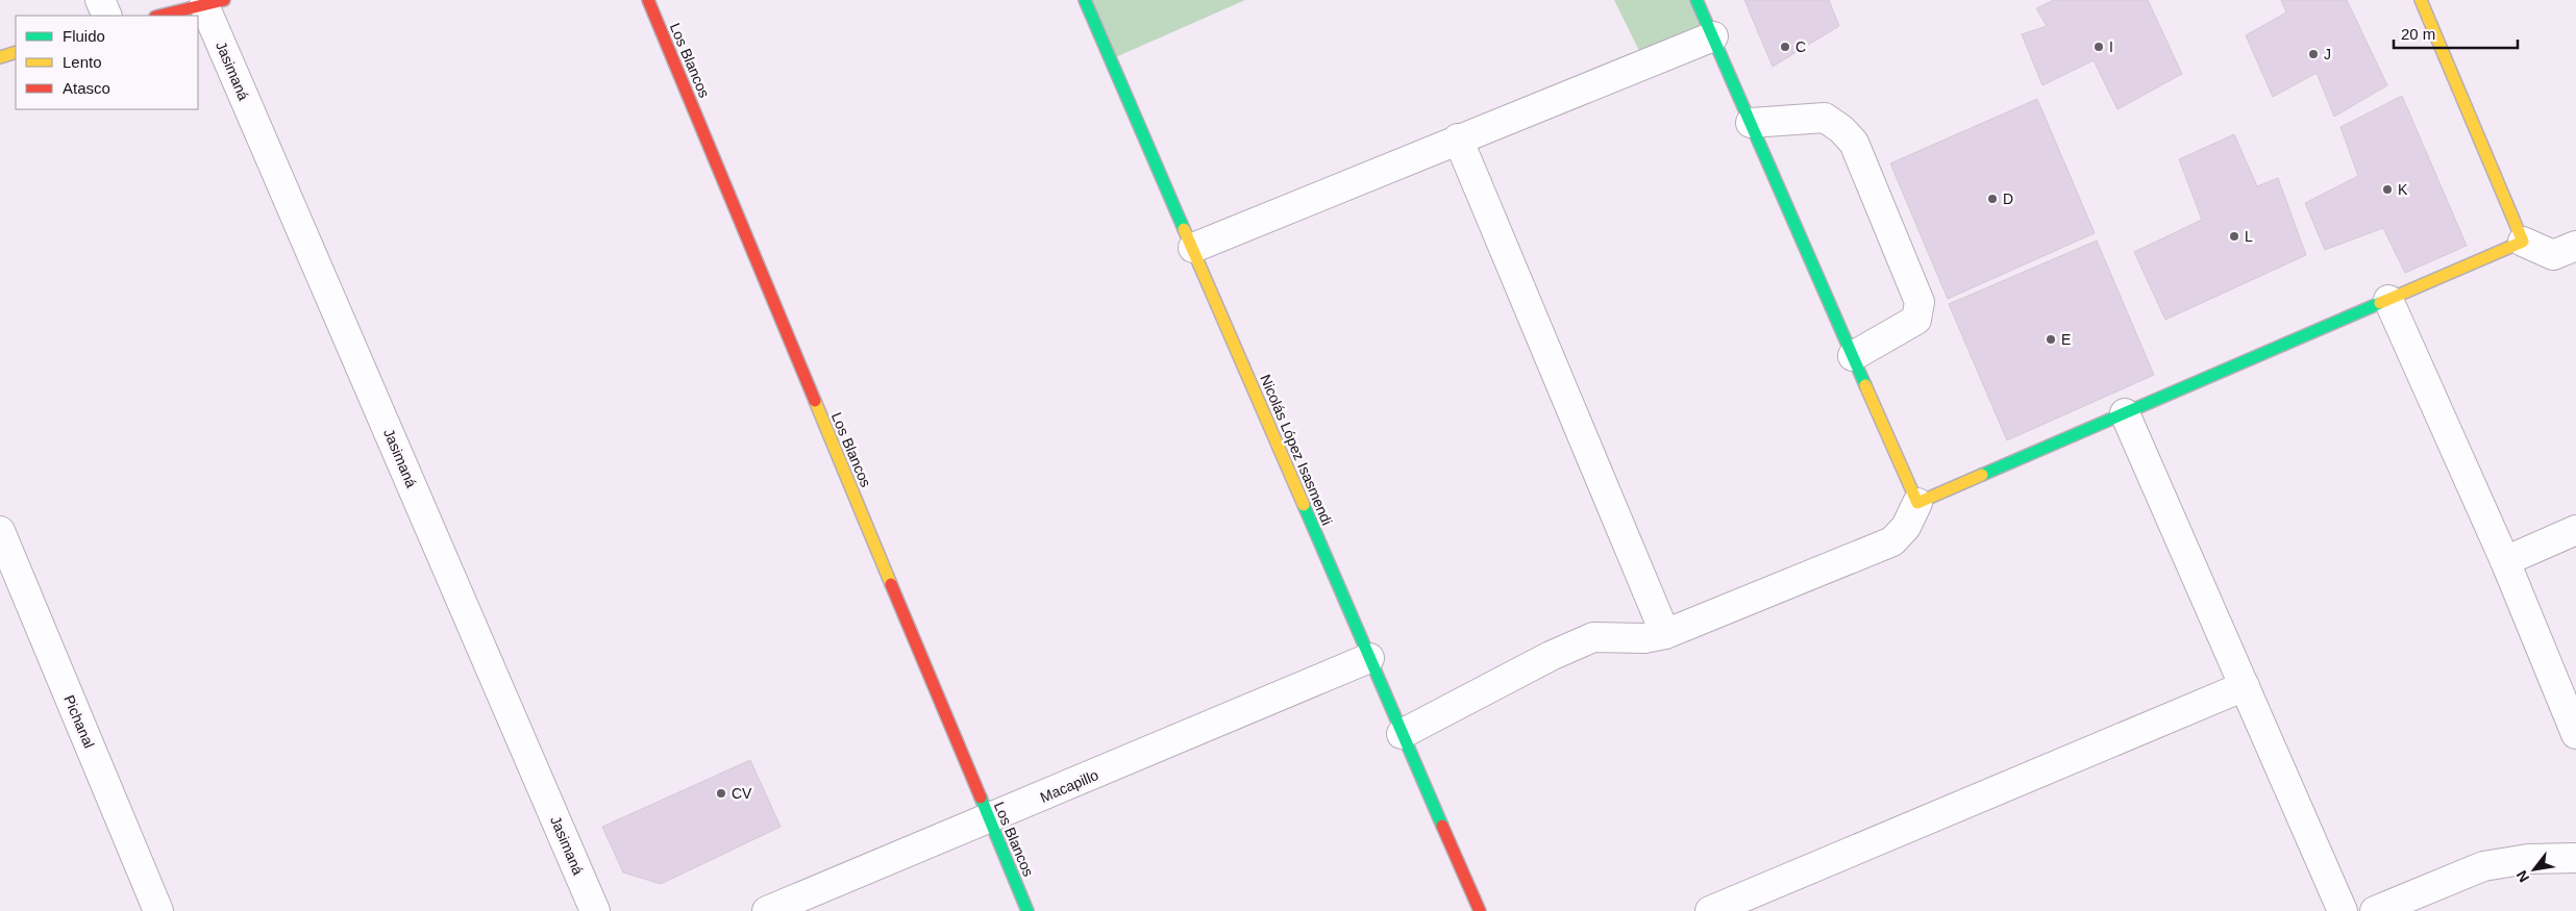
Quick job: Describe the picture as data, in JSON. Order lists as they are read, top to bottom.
{
  "streets": {
    "street": [
      "Los Blancos",
      "Jasimaná",
      "Nicolás López Isasmendi",
      "Pichanal",
      "Macapillo"
    ]
  },
  "crossings": [
    ["Los Blancos", "Macapillo"],
    ["Nicolás López Isasmendi", "Macapillo"]
  ],
  "places": [
    "C",
    "I",
    "J",
    "K",
    "D",
    "L",
    "E",
    "CV"
  ],
  "legend": ["Fluido", "Lento", "Atasco"],
  "scale_bar": "20 m",
  "north": "bottom left"
}
